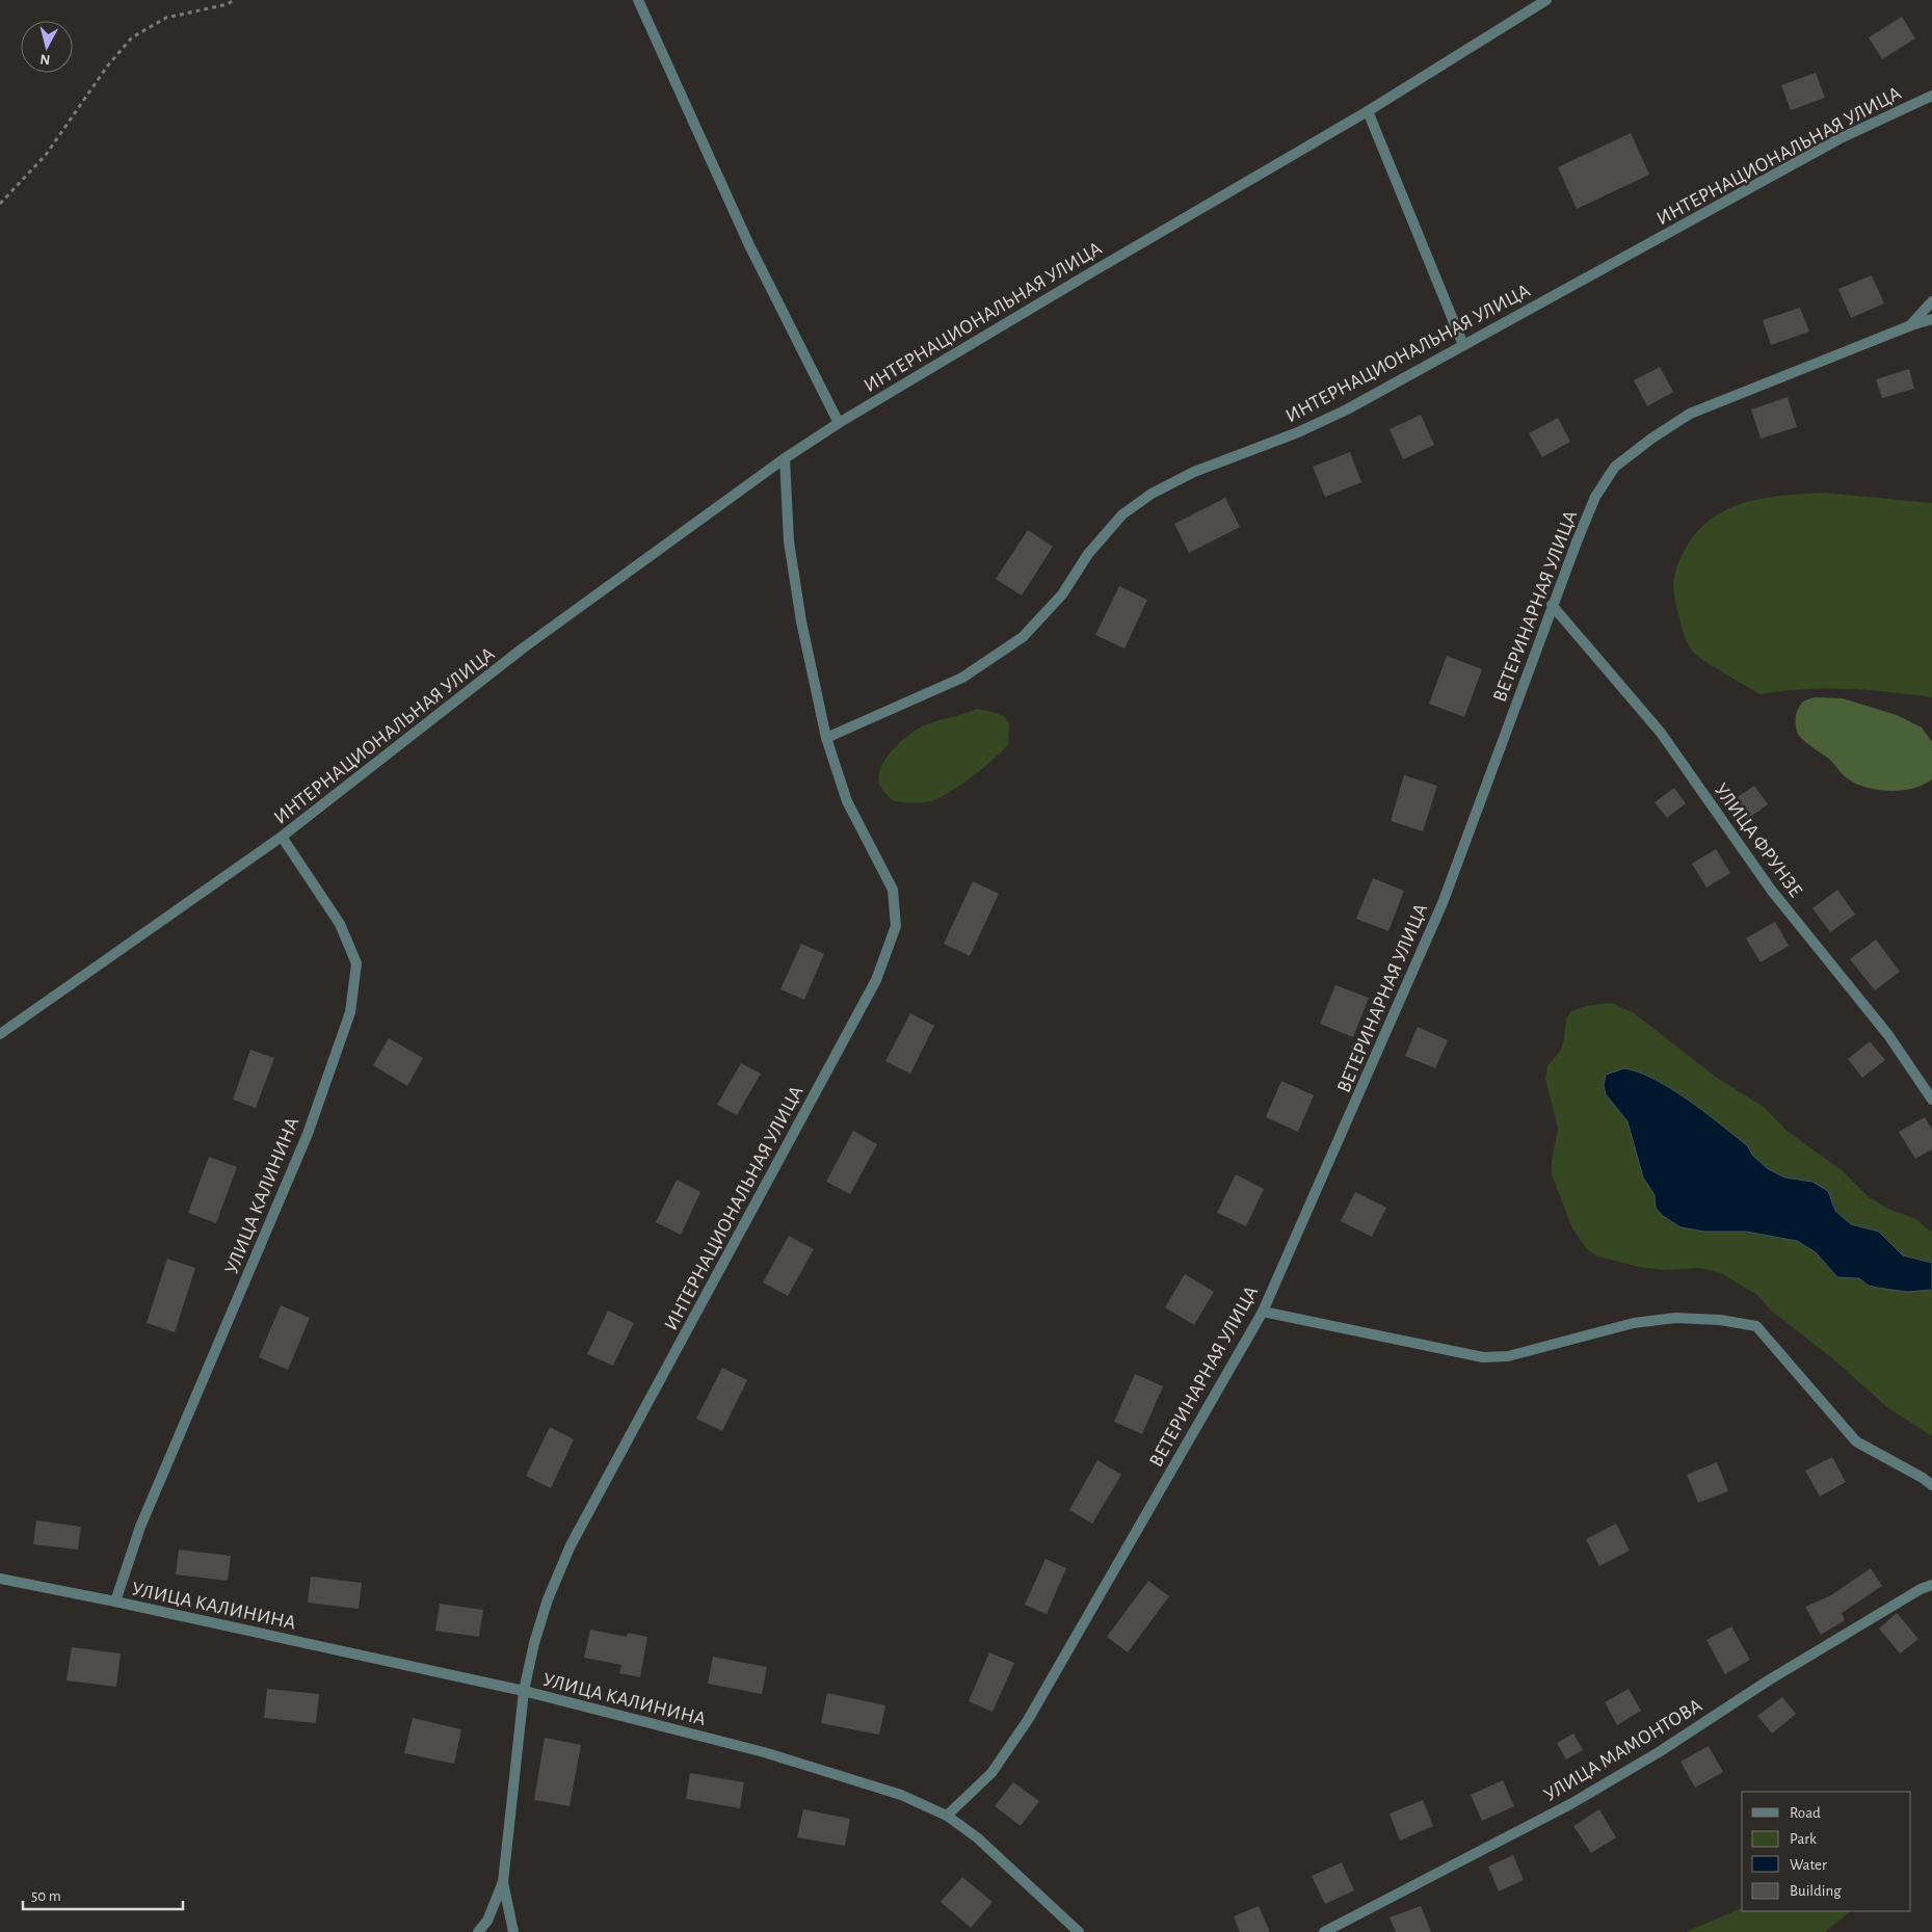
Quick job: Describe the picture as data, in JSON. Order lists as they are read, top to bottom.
{
  "streets": {
    "street": [
      "ИНТЕРНАЦИОНАЛЬНАЯ УЛИЦА",
      "ВЕТЕРИНАРНАЯ УЛИЦА",
      "УЛИЦА ФРУНЗЕ",
      "УЛИЦА КАЛИНИНА",
      "УЛИЦА МАМОНТОВА"
    ]
  },
  "crossings": [
    ["ИНТЕРНАЦИОНАЛЬНАЯ УЛИЦА", "УЛИЦА КАЛИНИНА"],
    ["ВЕТЕРИНАРНАЯ УЛИЦА", "УЛИЦА ФРУНЗЕ"],
    ["ВЕТЕРИНАРНАЯ УЛИЦА", "УЛИЦА КАЛИНИНА"]
  ],
  "legend": [
    "Road",
    "Park",
    "Water",
    "Building"
  ],
  "scale_bar": "50 m",
  "north": "bottom"
}
